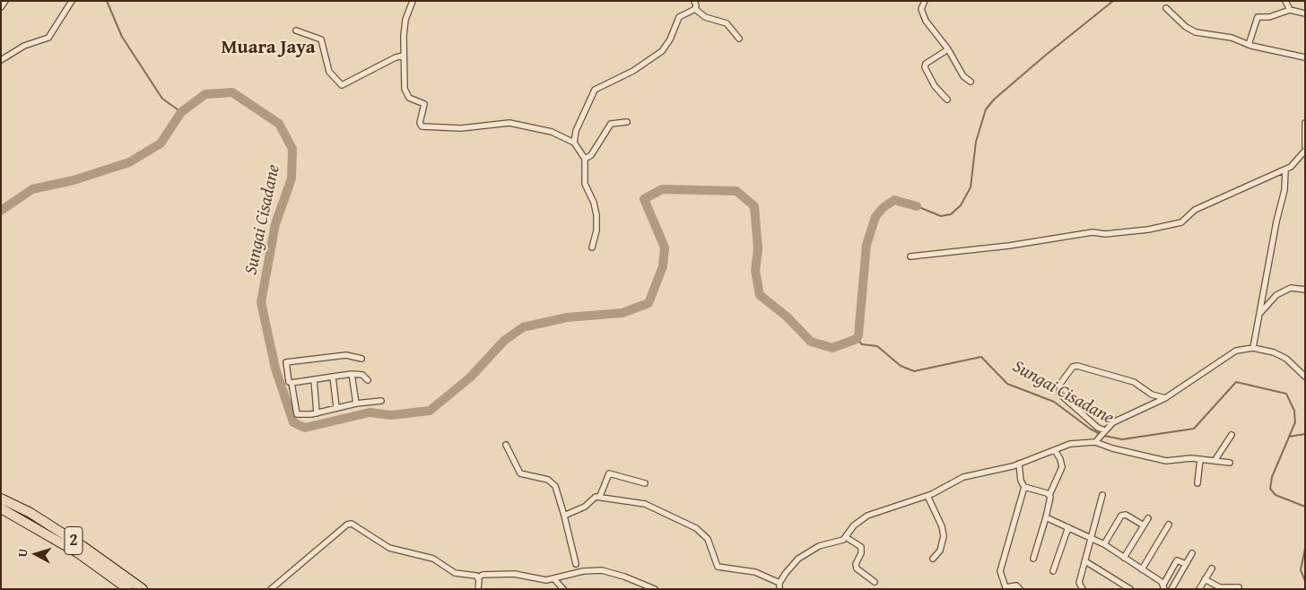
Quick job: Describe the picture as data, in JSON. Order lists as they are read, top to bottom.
{
  "streets": {
    "highway": ["2"]
  },
  "districts": ["Muara Jaya"],
  "water": ["Sungai Cisadane"],
  "north": "left"
}
